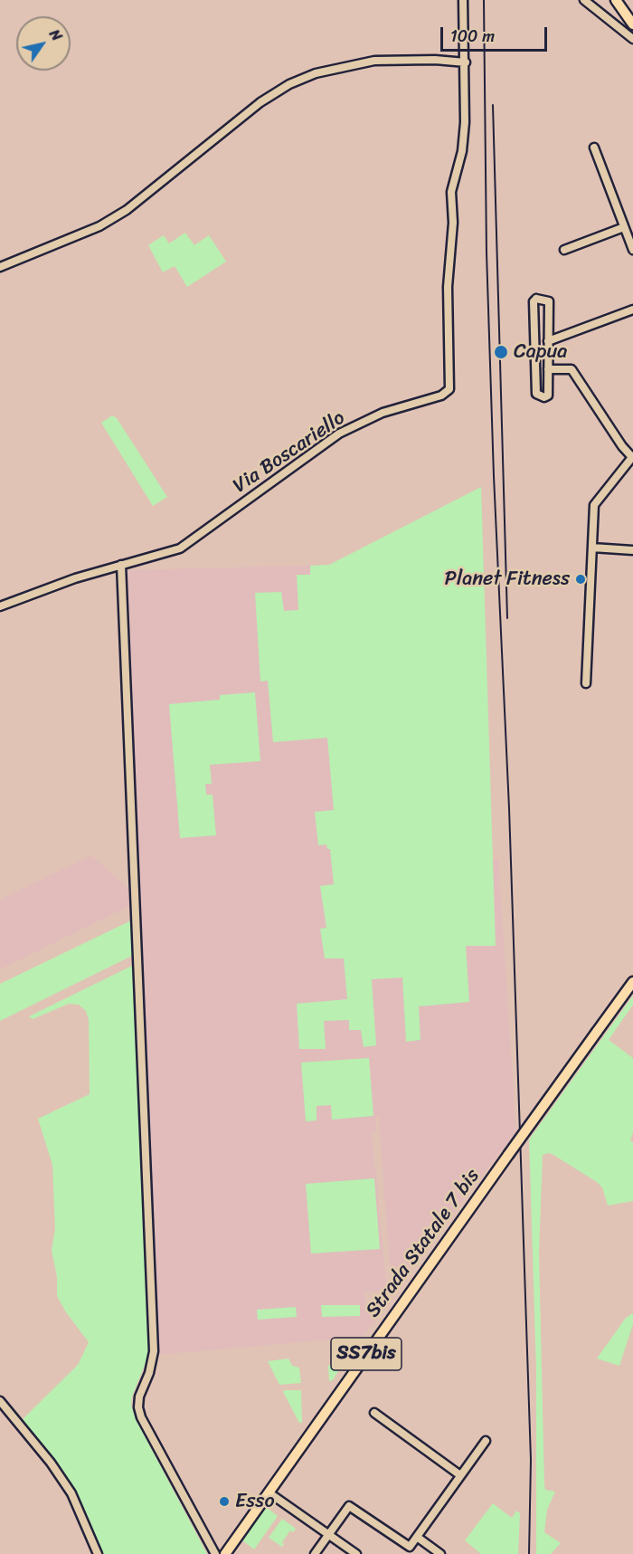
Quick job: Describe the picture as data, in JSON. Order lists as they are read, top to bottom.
{
  "streets": {
    "main road": ["Strada Statale 7 bis", "SS7bis"],
    "street": ["Via Boscariello"]
  },
  "places": ["Capua", "Planet Fitness", "Esso"],
  "scale_bar": "100 m",
  "north": "top right"
}
